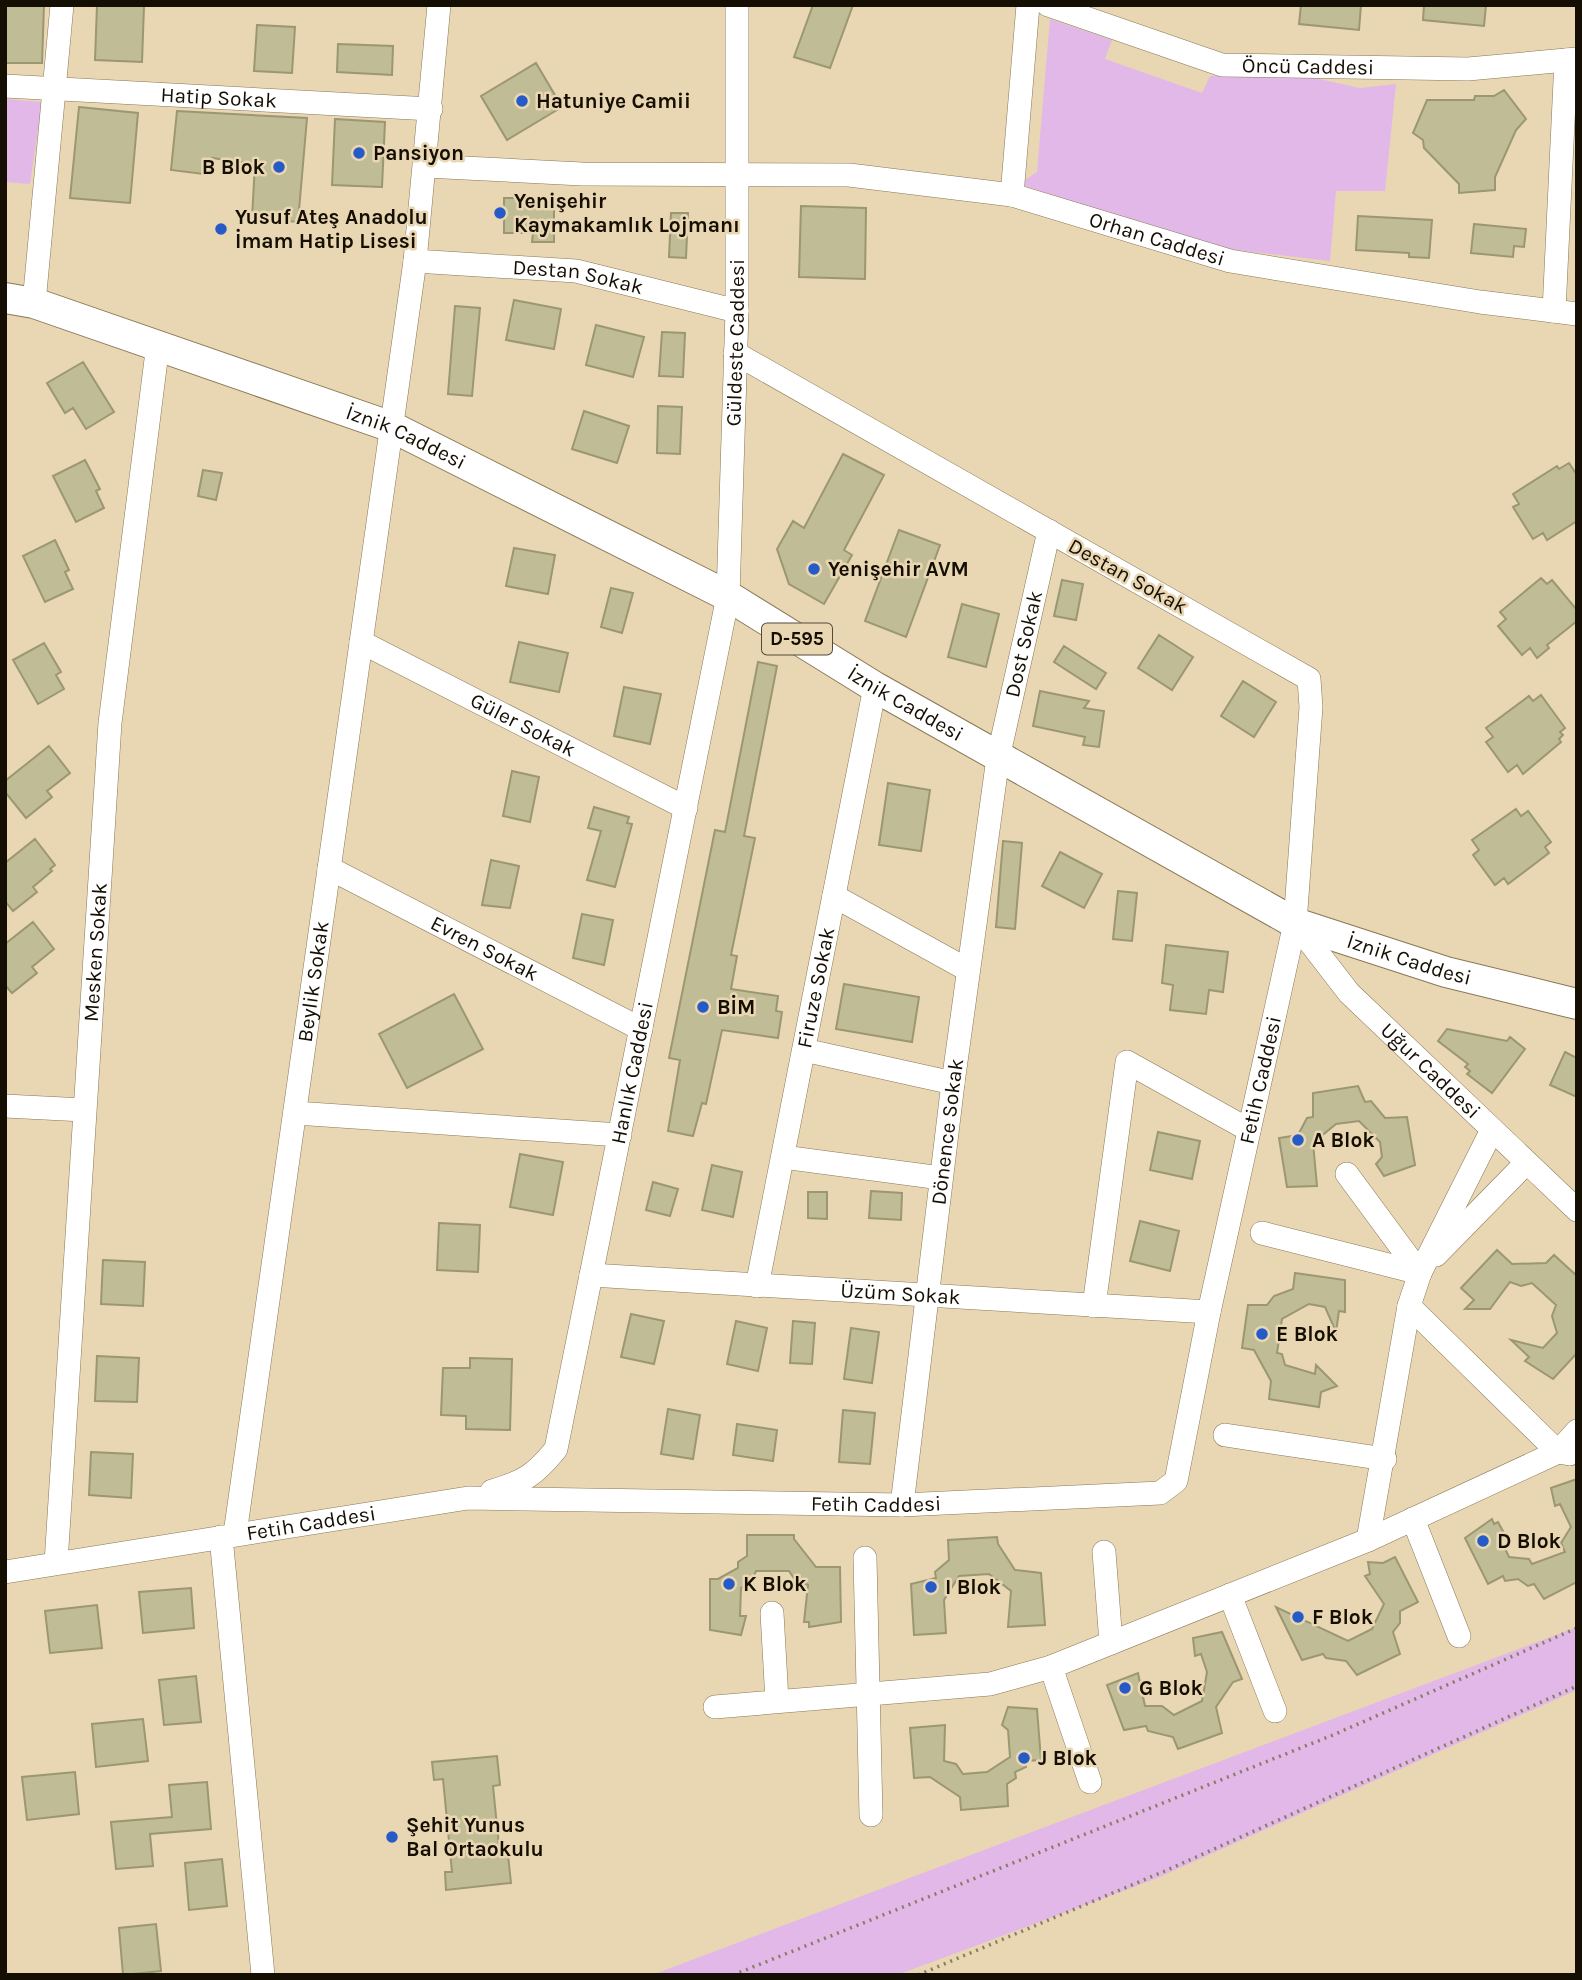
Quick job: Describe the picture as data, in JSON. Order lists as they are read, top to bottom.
{
  "streets": {
    "main road": ["İznik Caddesi", "D-595"],
    "street": [
      "Öncü Caddesi",
      "Hatip Sokak",
      "Orhan Caddesi",
      "Destan Sokak",
      "Güldeste Caddesi",
      "Dost Sokak",
      "Güler Sokak",
      "Evren Sokak",
      "Mesken Sokak",
      "Beylik Sokak",
      "Firuze Sokak",
      "Uğur Caddesi",
      "Hanlık Caddesi",
      "Fetih Caddesi",
      "Dönence Sokak",
      "Üzüm Sokak"
    ]
  },
  "crossings": [
    ["Hatip Sokak", "Beylik Sokak"],
    ["Orhan Caddesi", "Güldeste Caddesi"],
    ["Destan Sokak", "Güldeste Caddesi"],
    ["Destan Sokak", "İznik Caddesi"],
    ["Destan Sokak", "Dost Sokak"],
    ["Destan Sokak", "Beylik Sokak"],
    ["Destan Sokak", "Uğur Caddesi"],
    ["Destan Sokak", "Fetih Caddesi"],
    ["Güldeste Caddesi", "İznik Caddesi"],
    ["Güldeste Caddesi", "Hanlık Caddesi"],
    ["İznik Caddesi", "Dost Sokak"],
    ["İznik Caddesi", "Mesken Sokak"],
    ["İznik Caddesi", "Beylik Sokak"],
    ["İznik Caddesi", "Firuze Sokak"],
    ["İznik Caddesi", "Uğur Caddesi"],
    ["İznik Caddesi", "Hanlık Caddesi"],
    ["İznik Caddesi", "Fetih Caddesi"],
    ["İznik Caddesi", "Dönence Sokak"],
    ["Dost Sokak", "Dönence Sokak"],
    ["Güler Sokak", "Beylik Sokak"],
    ["Güler Sokak", "Hanlık Caddesi"],
    ["Evren Sokak", "Beylik Sokak"],
    ["Evren Sokak", "Hanlık Caddesi"],
    ["Mesken Sokak", "Fetih Caddesi"],
    ["Beylik Sokak", "Fetih Caddesi"],
    ["Firuze Sokak", "Üzüm Sokak"],
    ["Uğur Caddesi", "Fetih Caddesi"],
    ["Hanlık Caddesi", "Fetih Caddesi"],
    ["Hanlık Caddesi", "Üzüm Sokak"],
    ["Fetih Caddesi", "Dönence Sokak"],
    ["Fetih Caddesi", "Üzüm Sokak"],
    ["Dönence Sokak", "Üzüm Sokak"]
  ],
  "places": [
    "Hatuniye Camii",
    "Pansiyon",
    "B Blok",
    "Yenişehir Kaymakamlık Lojmanı",
    "Yusuf Ateş Anadolu İmam Hatip Lisesi",
    "Yenişehir AVM",
    "BİM",
    "A Blok",
    "E Blok",
    "D Blok",
    "K Blok",
    "I Blok",
    "F Blok",
    "G Blok",
    "J Blok",
    "Şehit Yunus Bal Ortaokulu"
  ]
}
